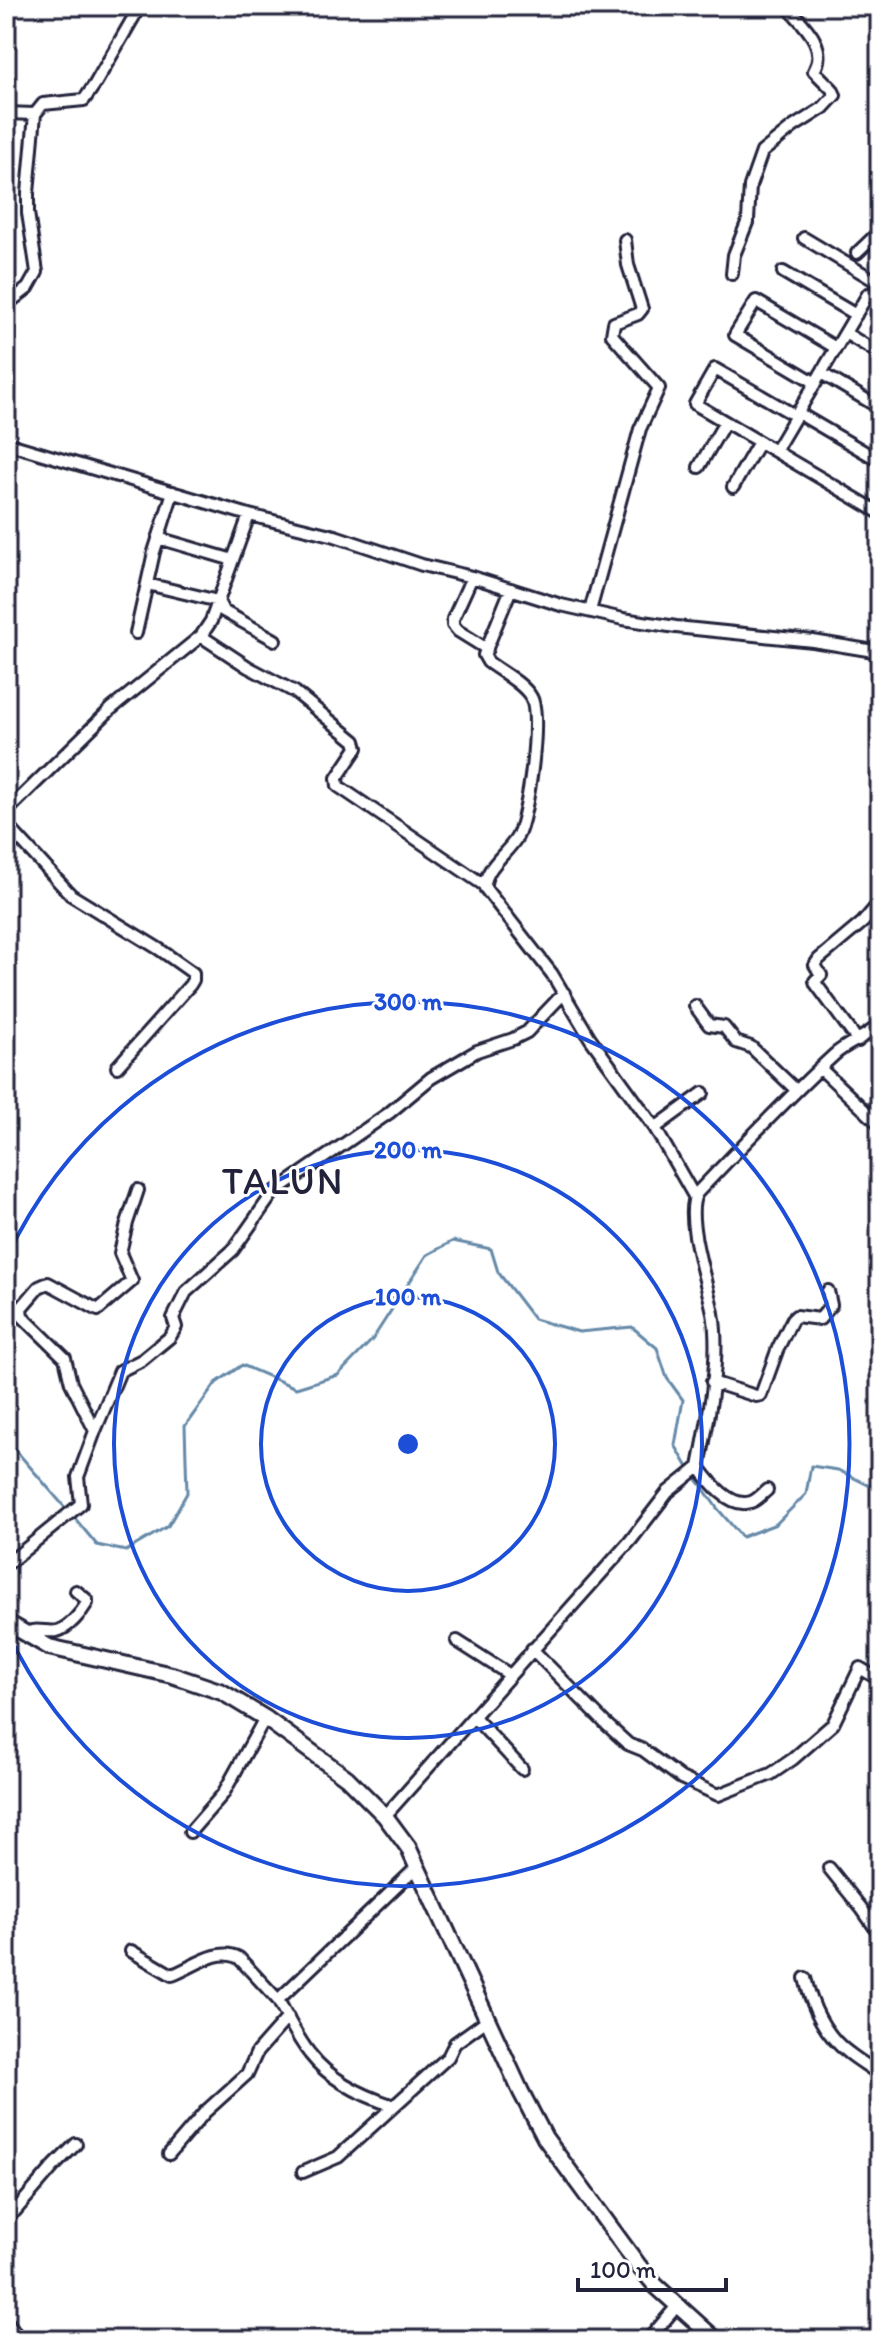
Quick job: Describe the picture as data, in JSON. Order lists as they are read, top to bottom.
{
  "districts": ["TALUN"],
  "scale_bar": "100 m",
  "rings": ["300 m", "200 m", "100 m"]
}
